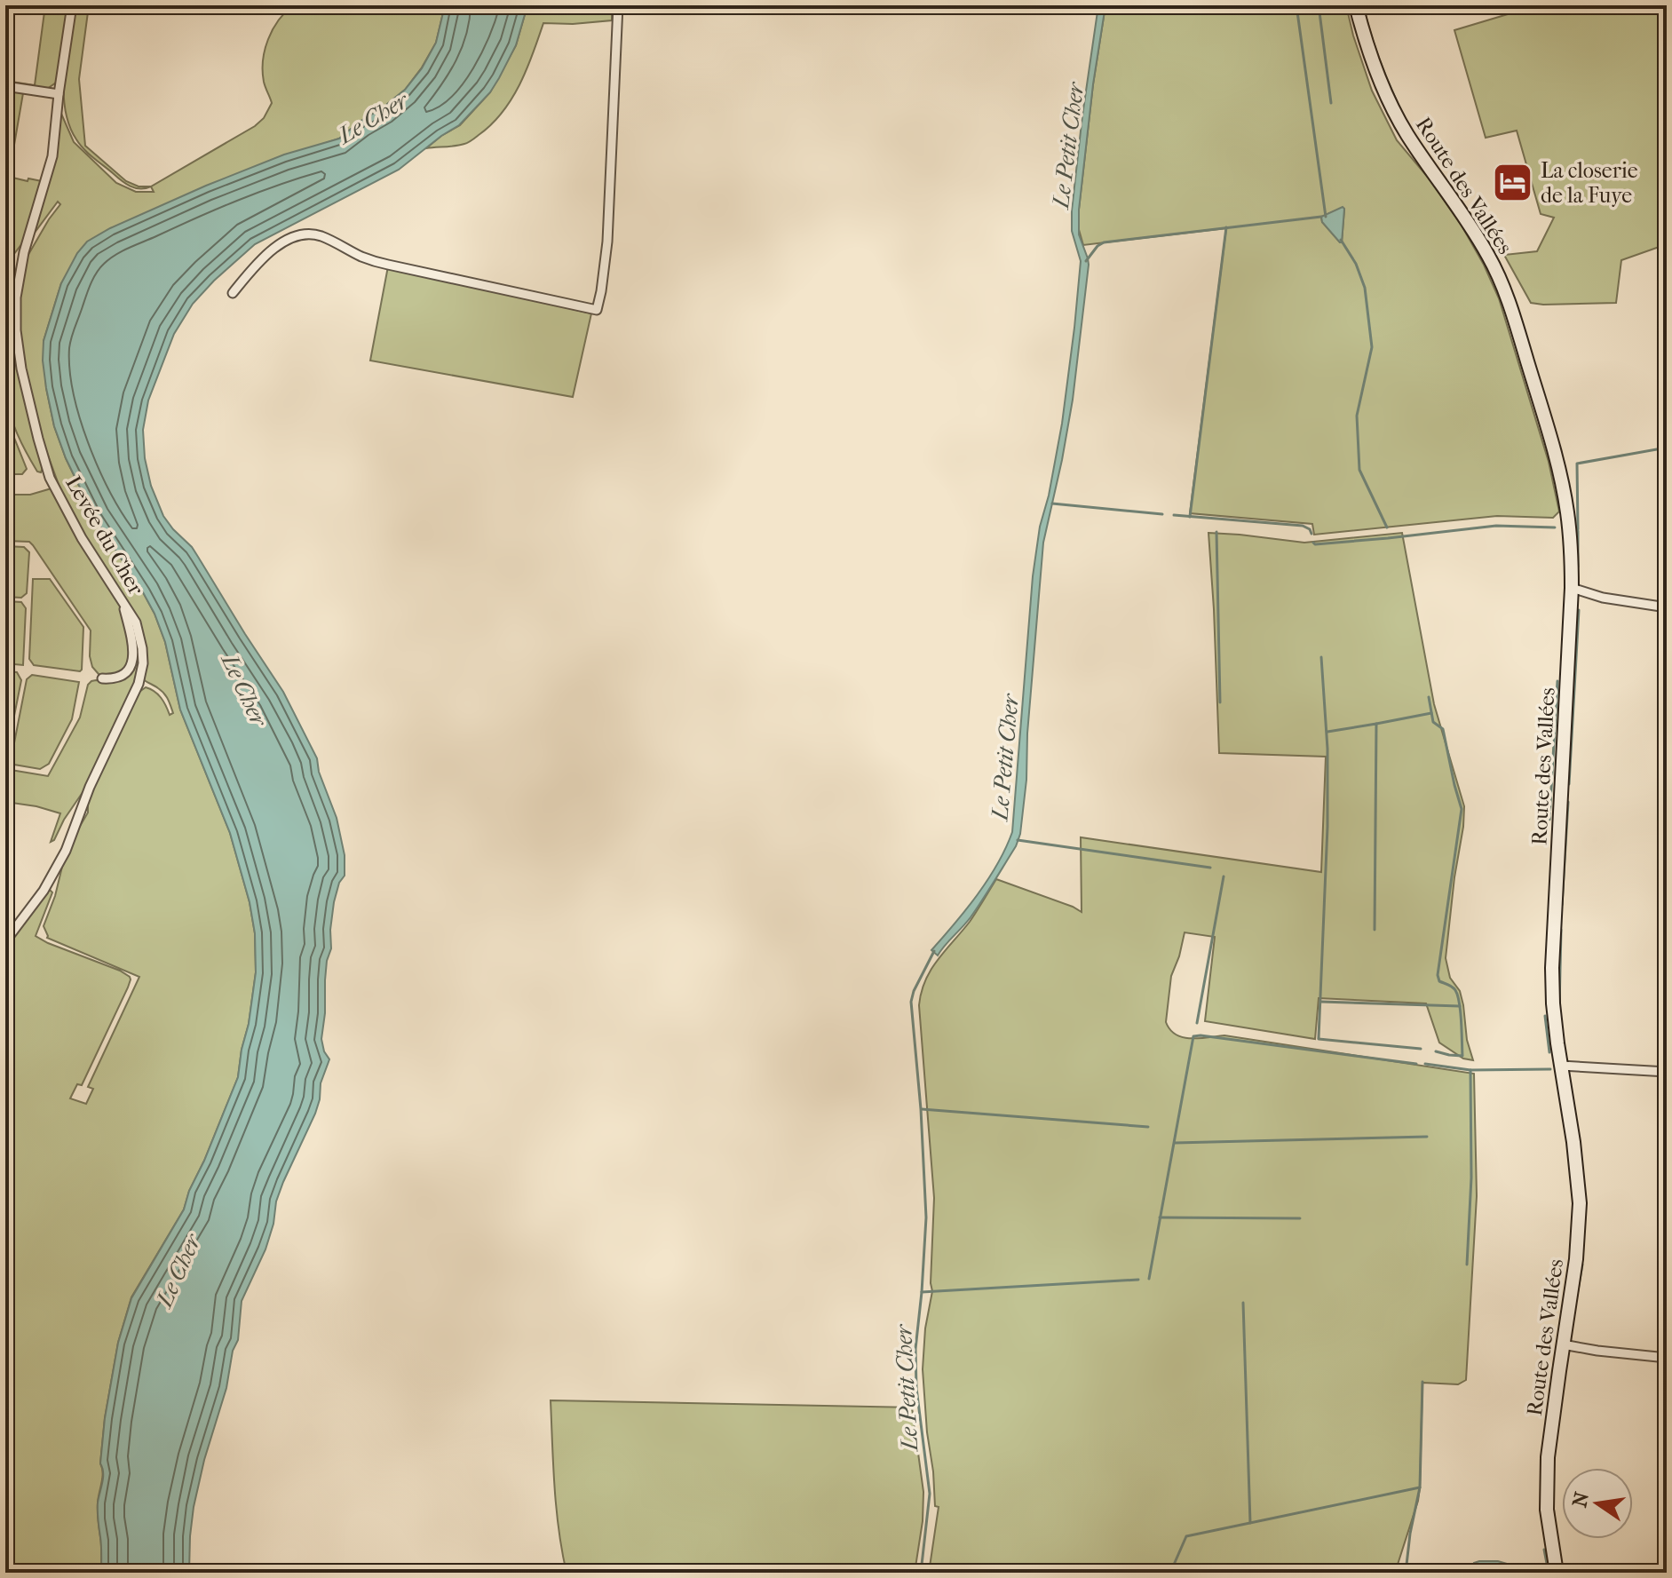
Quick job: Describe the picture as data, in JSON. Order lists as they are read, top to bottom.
{
  "streets": {
    "main road": ["Route des Vallées"],
    "street": ["Levée du Cher"]
  },
  "water": ["Le Cher", "Le Petit Cher"],
  "places": {
    "hotel": ["La closerie de la Fuye"]
  },
  "north": "left"
}
